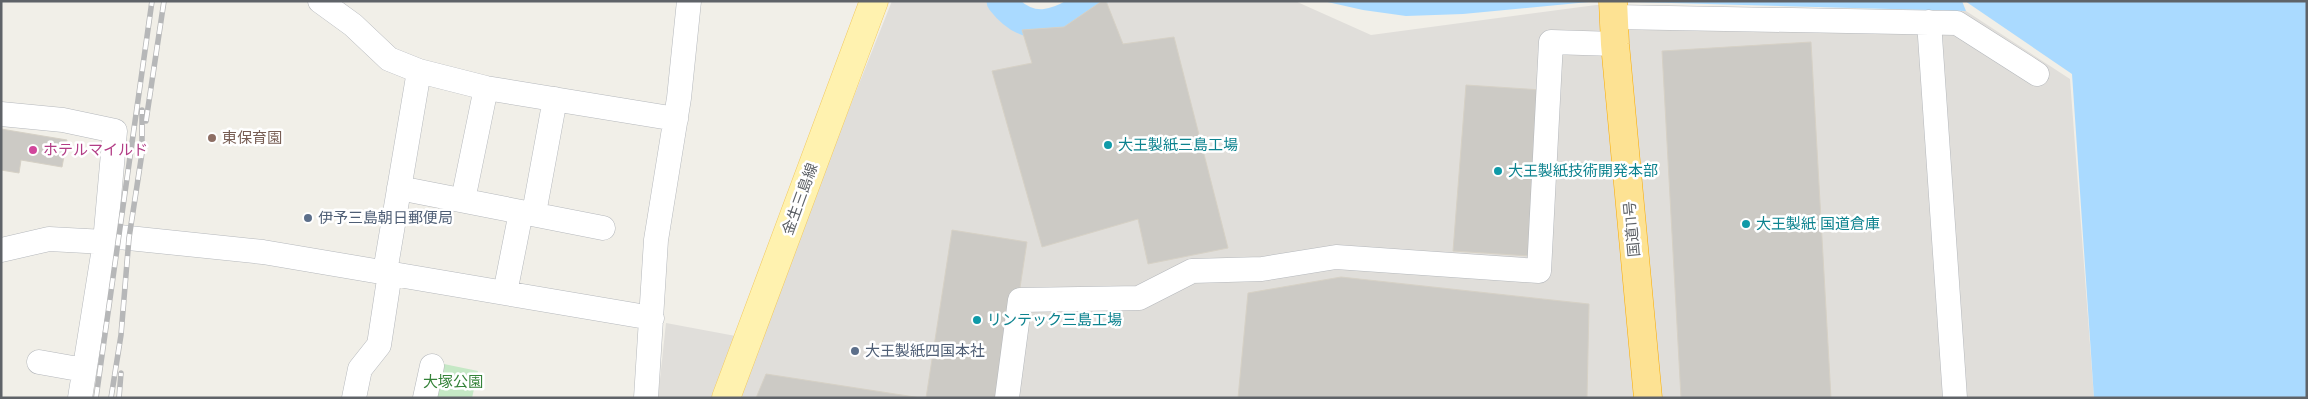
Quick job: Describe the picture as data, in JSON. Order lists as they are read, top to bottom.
{
  "streets": {
    "highway": ["国道11号"],
    "main road": ["金生三島線"]
  },
  "parks": ["大塚公園"],
  "places": [
    "東保育園",
    "大王製紙三島工場",
    "ホテルマイルド",
    "大王製紙技術開発本部",
    "伊予三島朝日郵便局",
    "大王製紙 国道倉庫",
    "リンテック三島工場",
    "大王製紙四国本社"
  ]
}
